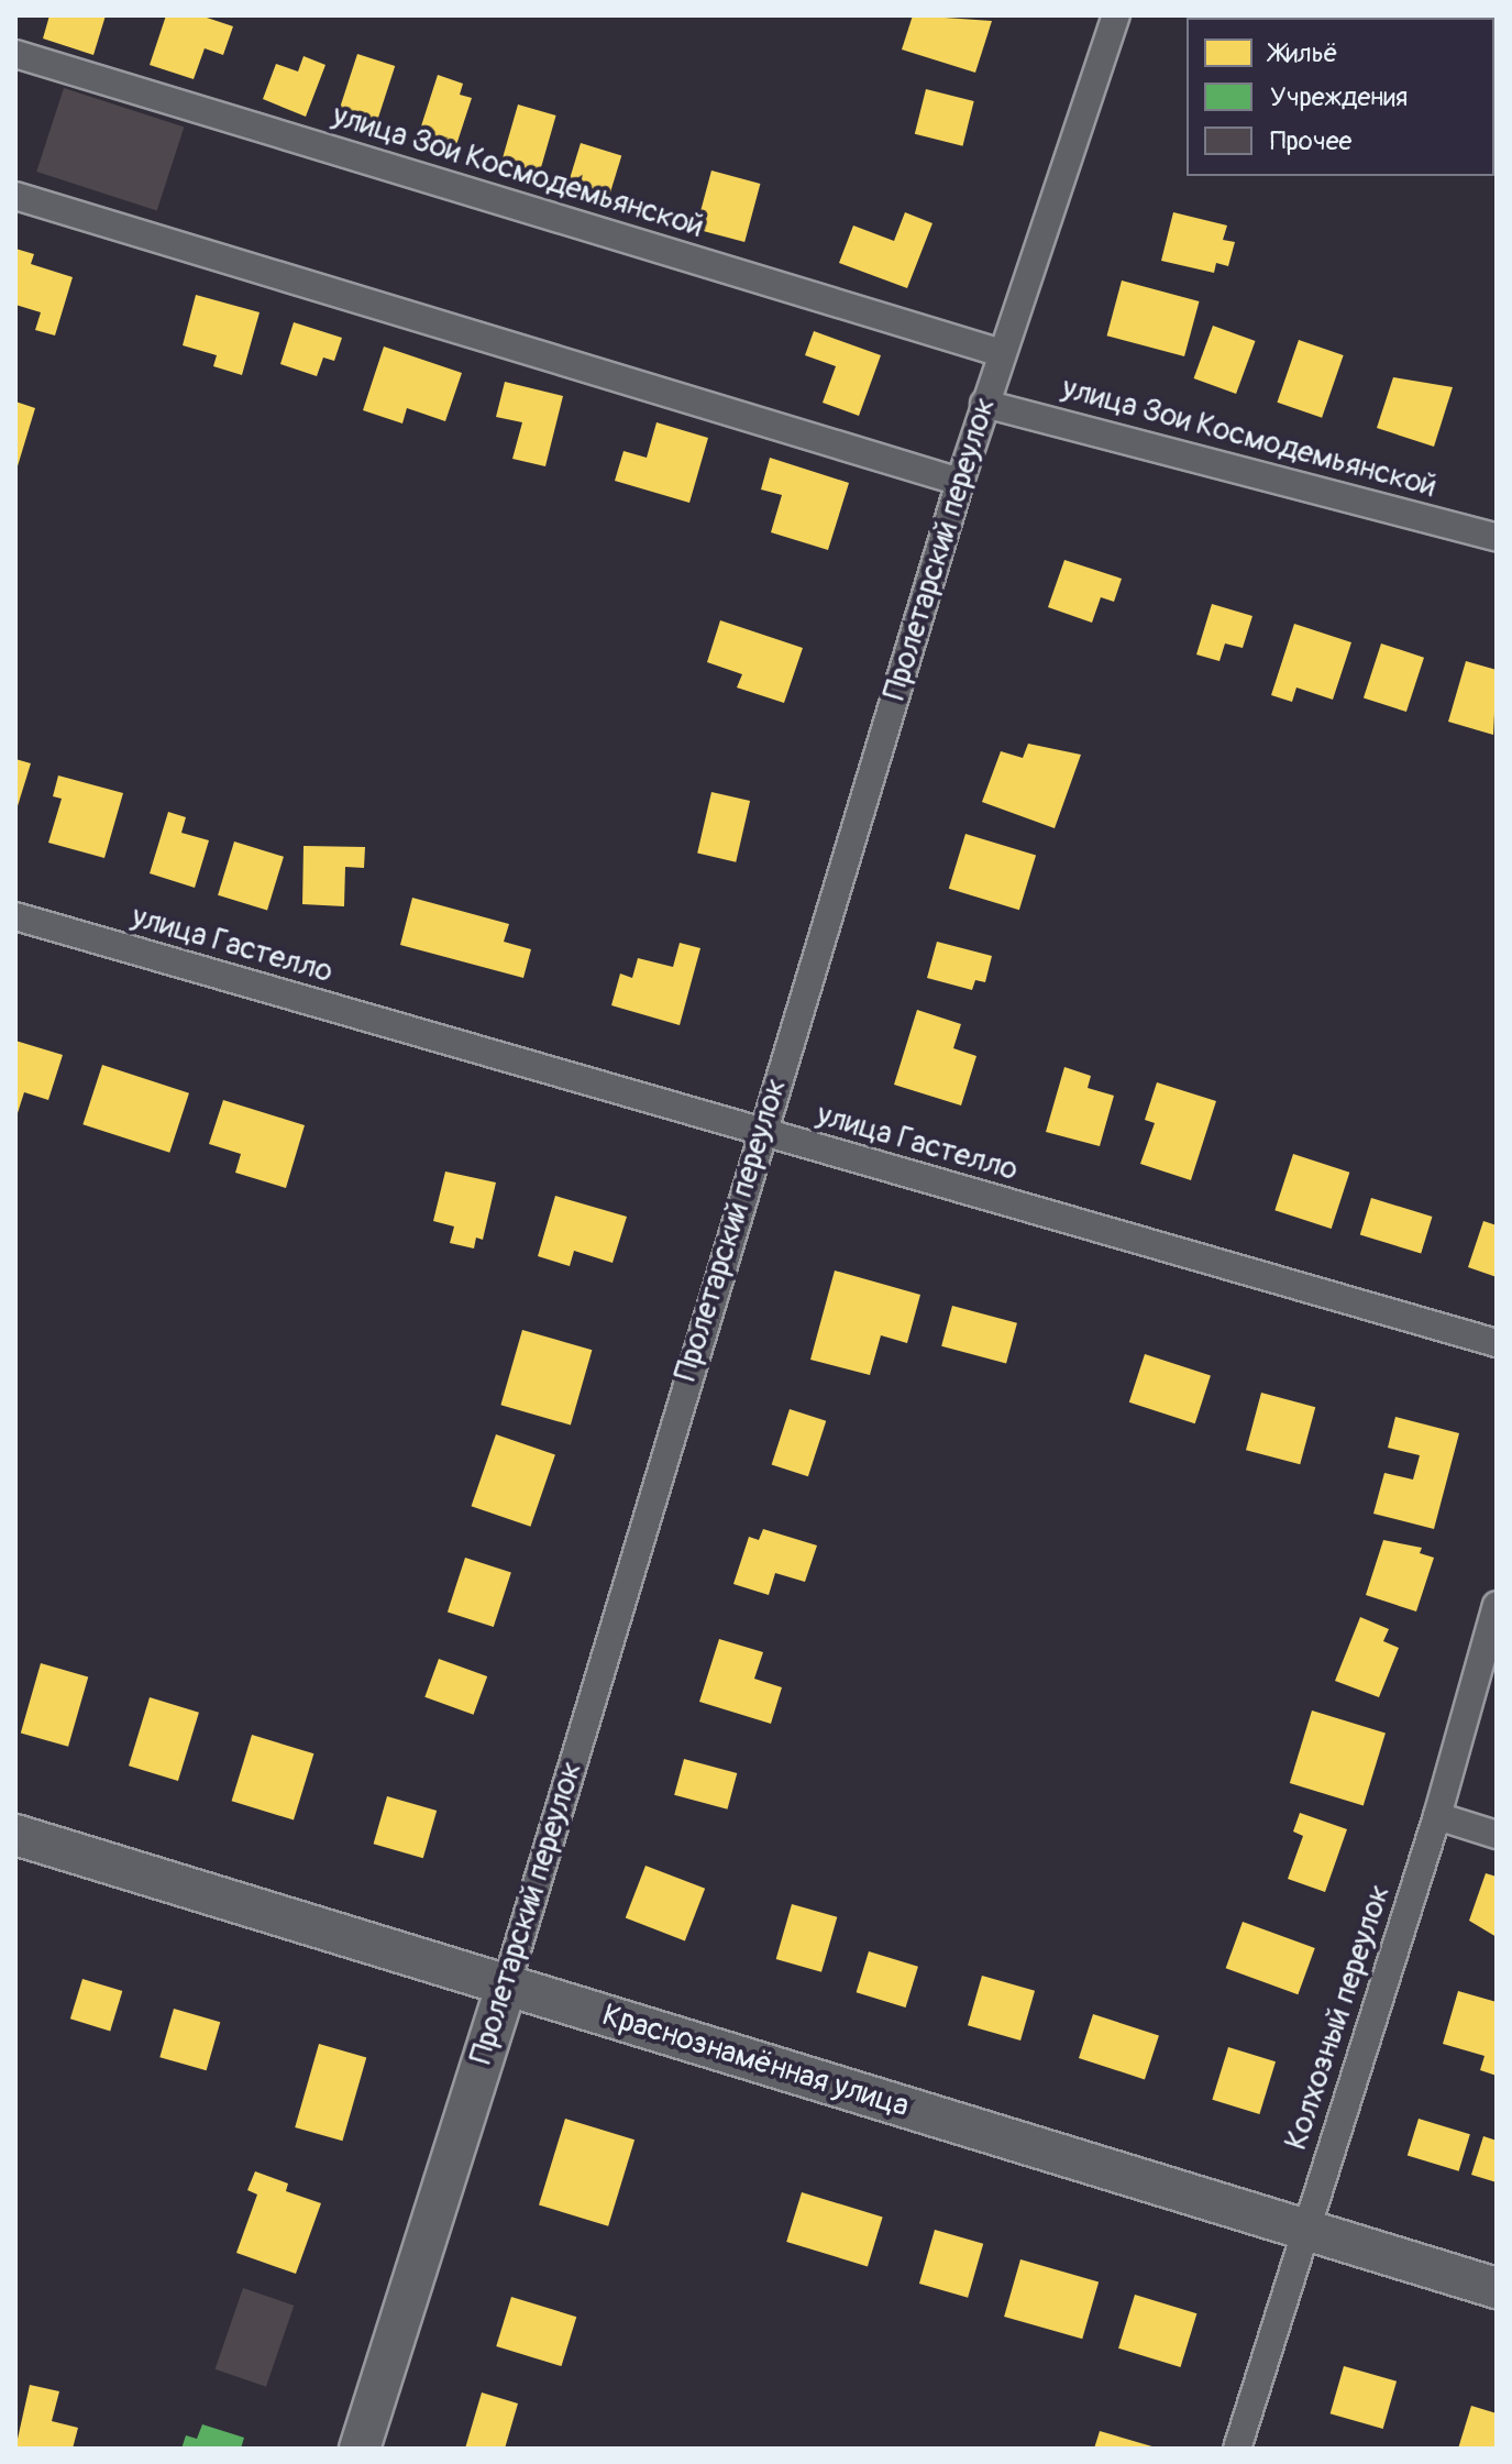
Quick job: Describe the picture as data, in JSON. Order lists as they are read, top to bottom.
{
  "streets": {
    "main road": ["Пролетарский переулок", "Краснознамённая улица"],
    "street": ["улица Зои Космодемьянской", "улица Гастелло", "Колхозный переулок"]
  },
  "crossings": [
    ["улица Зои Космодемьянской", "Пролетарский переулок"],
    ["Пролетарский переулок", "улица Гастелло"],
    ["Пролетарский переулок", "Краснознамённая улица"],
    ["Колхозный переулок", "Краснознамённая улица"]
  ],
  "legend": ["Жильё", "Учреждения", "Прочее"]
}
